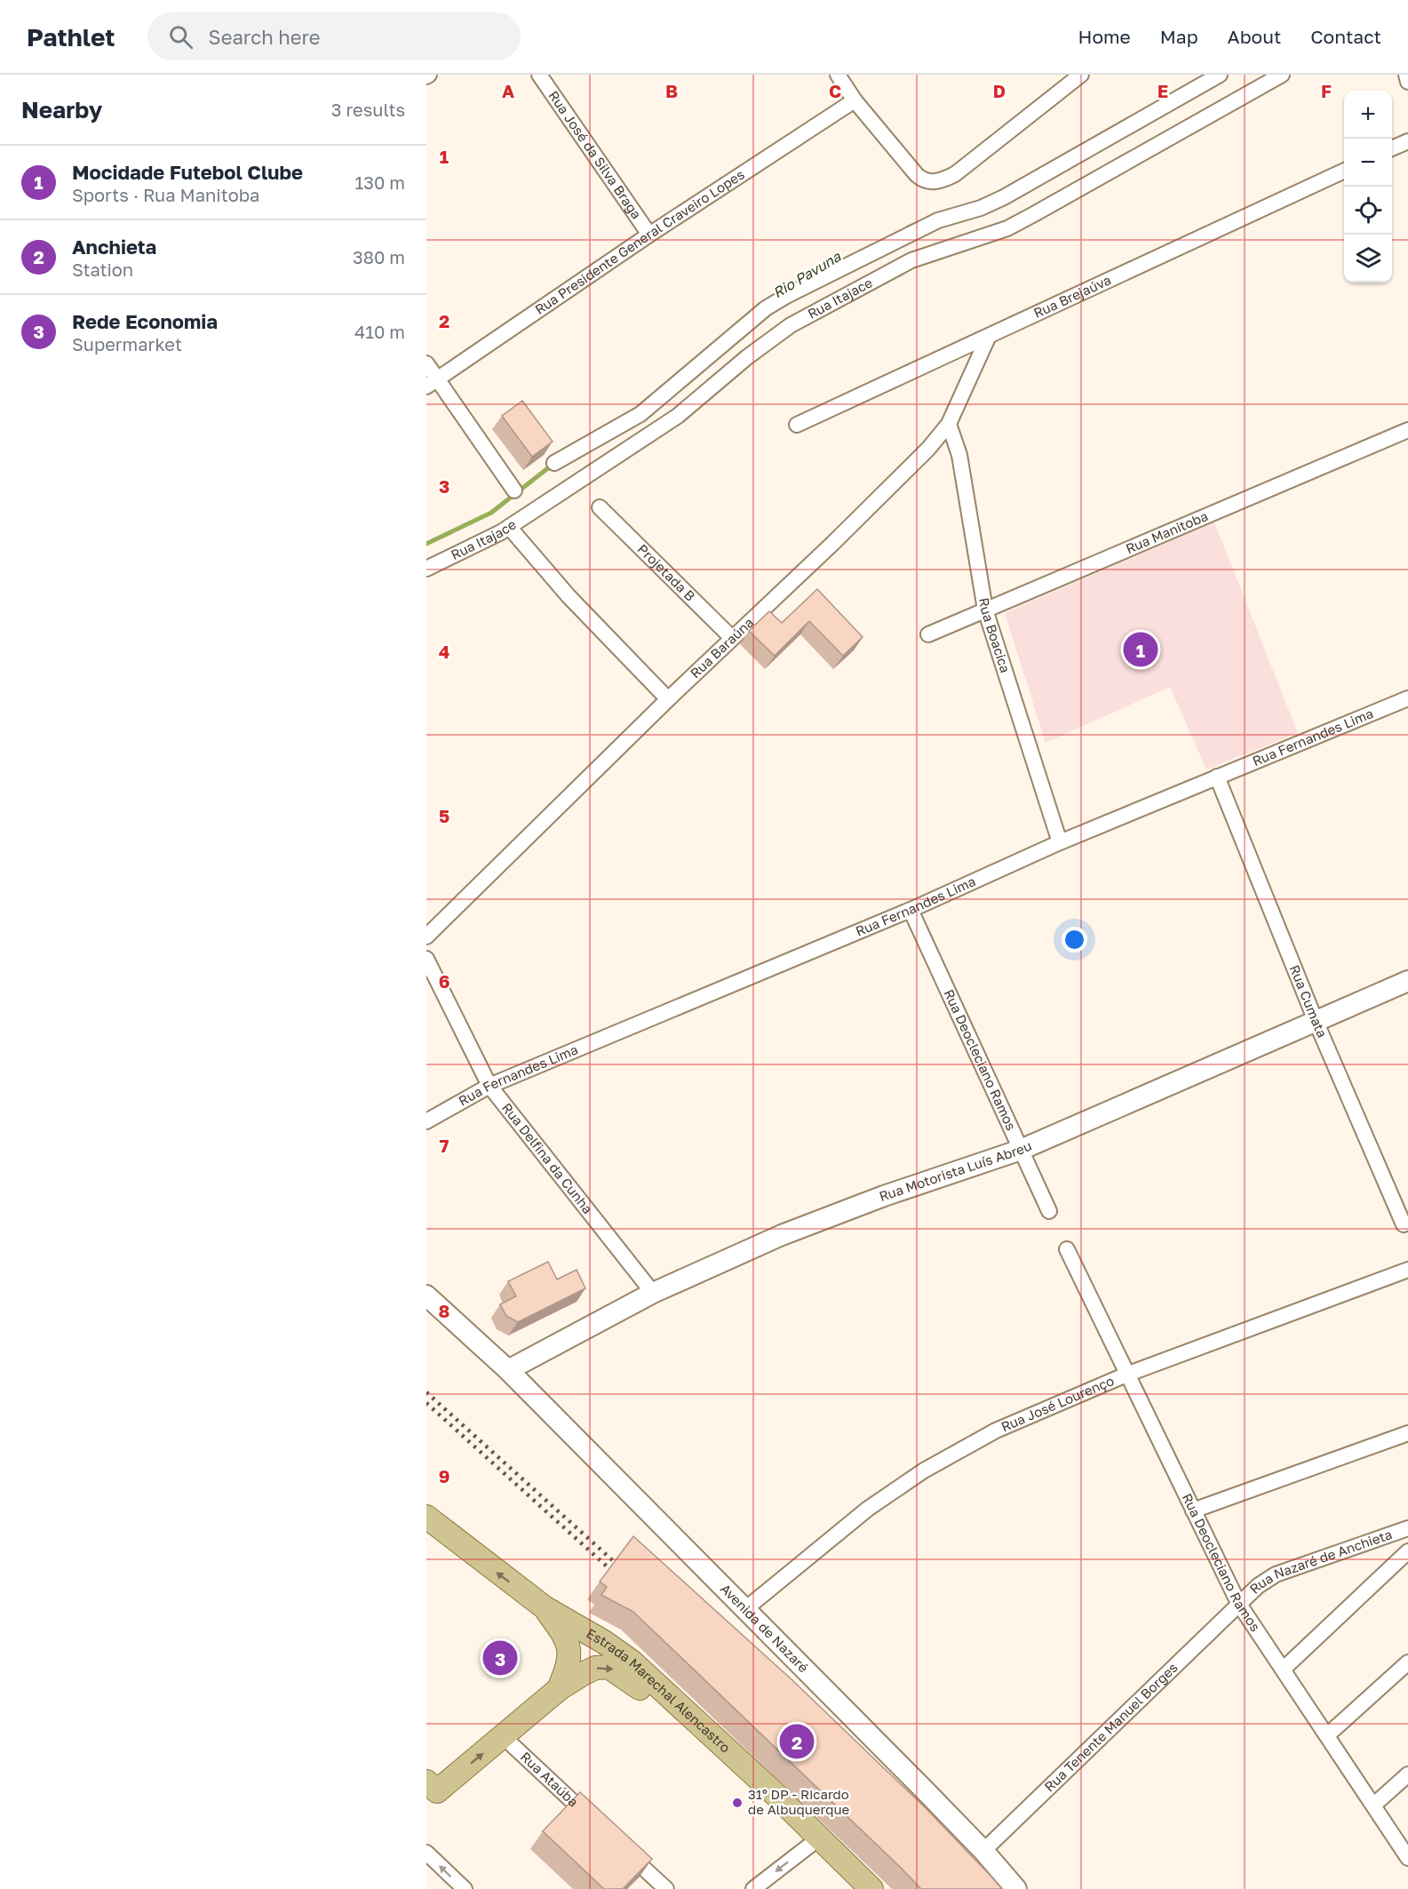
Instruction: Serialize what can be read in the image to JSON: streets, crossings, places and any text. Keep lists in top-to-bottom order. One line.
{"streets":{"main road":["Rua Motorista Luís Abreu","Avenida de Nazaré","Estrada Marechal Alencastro"],"street":["Rua José da Silva Braga","Rua Presidente General Craveiro Lopes","Rua Brejaúva","Rua Itajace","Rua Manitoba","Projetada B","Rua Boacica","Rua Baraúna","Rua Fernandes Lima","Rua Cumata","Rua Deocleciano Ramos","Rua Delfina da Cunha","Rua José Lourenço","Rua Nazaré de Anchieta","Rua Tenente Manuel Borges","Rua Ataúba"]},"crossings":[["Rua José da Silva Braga","Rua Presidente General Craveiro Lopes"],["Rua Brejaúva","Rua Baraúna"],["Rua Manitoba","Rua Boacica"],["Projetada B","Rua Baraúna"],["Rua Boacica","Rua Baraúna"],["Rua Boacica","Rua Fernandes Lima"],["Rua Fernandes Lima","Rua Cumata"],["Rua Fernandes Lima","Rua Deocleciano Ramos"],["Rua Fernandes Lima","Rua Delfina da Cunha"],["Rua Cumata","Rua Motorista Luís Abreu"],["Rua Deocleciano Ramos","Rua Motorista Luís Abreu"],["Rua Deocleciano Ramos","Rua José Lourenço"],["Rua Deocleciano Ramos","Rua Nazaré de Anchieta"],["Rua Deocleciano Ramos","Rua Tenente Manuel Borges"],["Rua Delfina da Cunha","Rua Motorista Luís Abreu"],["Rua Motorista Luís Abreu","Avenida de Nazaré"],["Rua José Lourenço","Avenida de Nazaré"],["Rua Nazaré de Anchieta","Rua Tenente Manuel Borges"],["Avenida de Nazaré","Rua Tenente Manuel Borges"],["Estrada Marechal Alencastro","Rua Ataúba"]],"water":["Rio Pavuna"],"places":["31º DP - Ricardo de Albuquerque"],"page":{"header":"Pathlet","search":"Search here","nav":["Home","Map","About","Contact"],"heading":["Nearby","3 results"],"map_buttons":["+","−"],"list":[{"mark":"1","name":"Mocidade Futebol Clube","note":"Sports · Rua Manitoba","value":"130 m"},{"mark":"2","name":"Anchieta","note":"Station","value":"380 m"},{"mark":"3","name":"Rede Economia","note":"Supermarket","value":"410 m"}],"pins":["1","3","2"]},"grid":{"columns":["A","B","C","D","E","F"],"rows":["1","2","3","4","5","6","7","8","9"]}}
